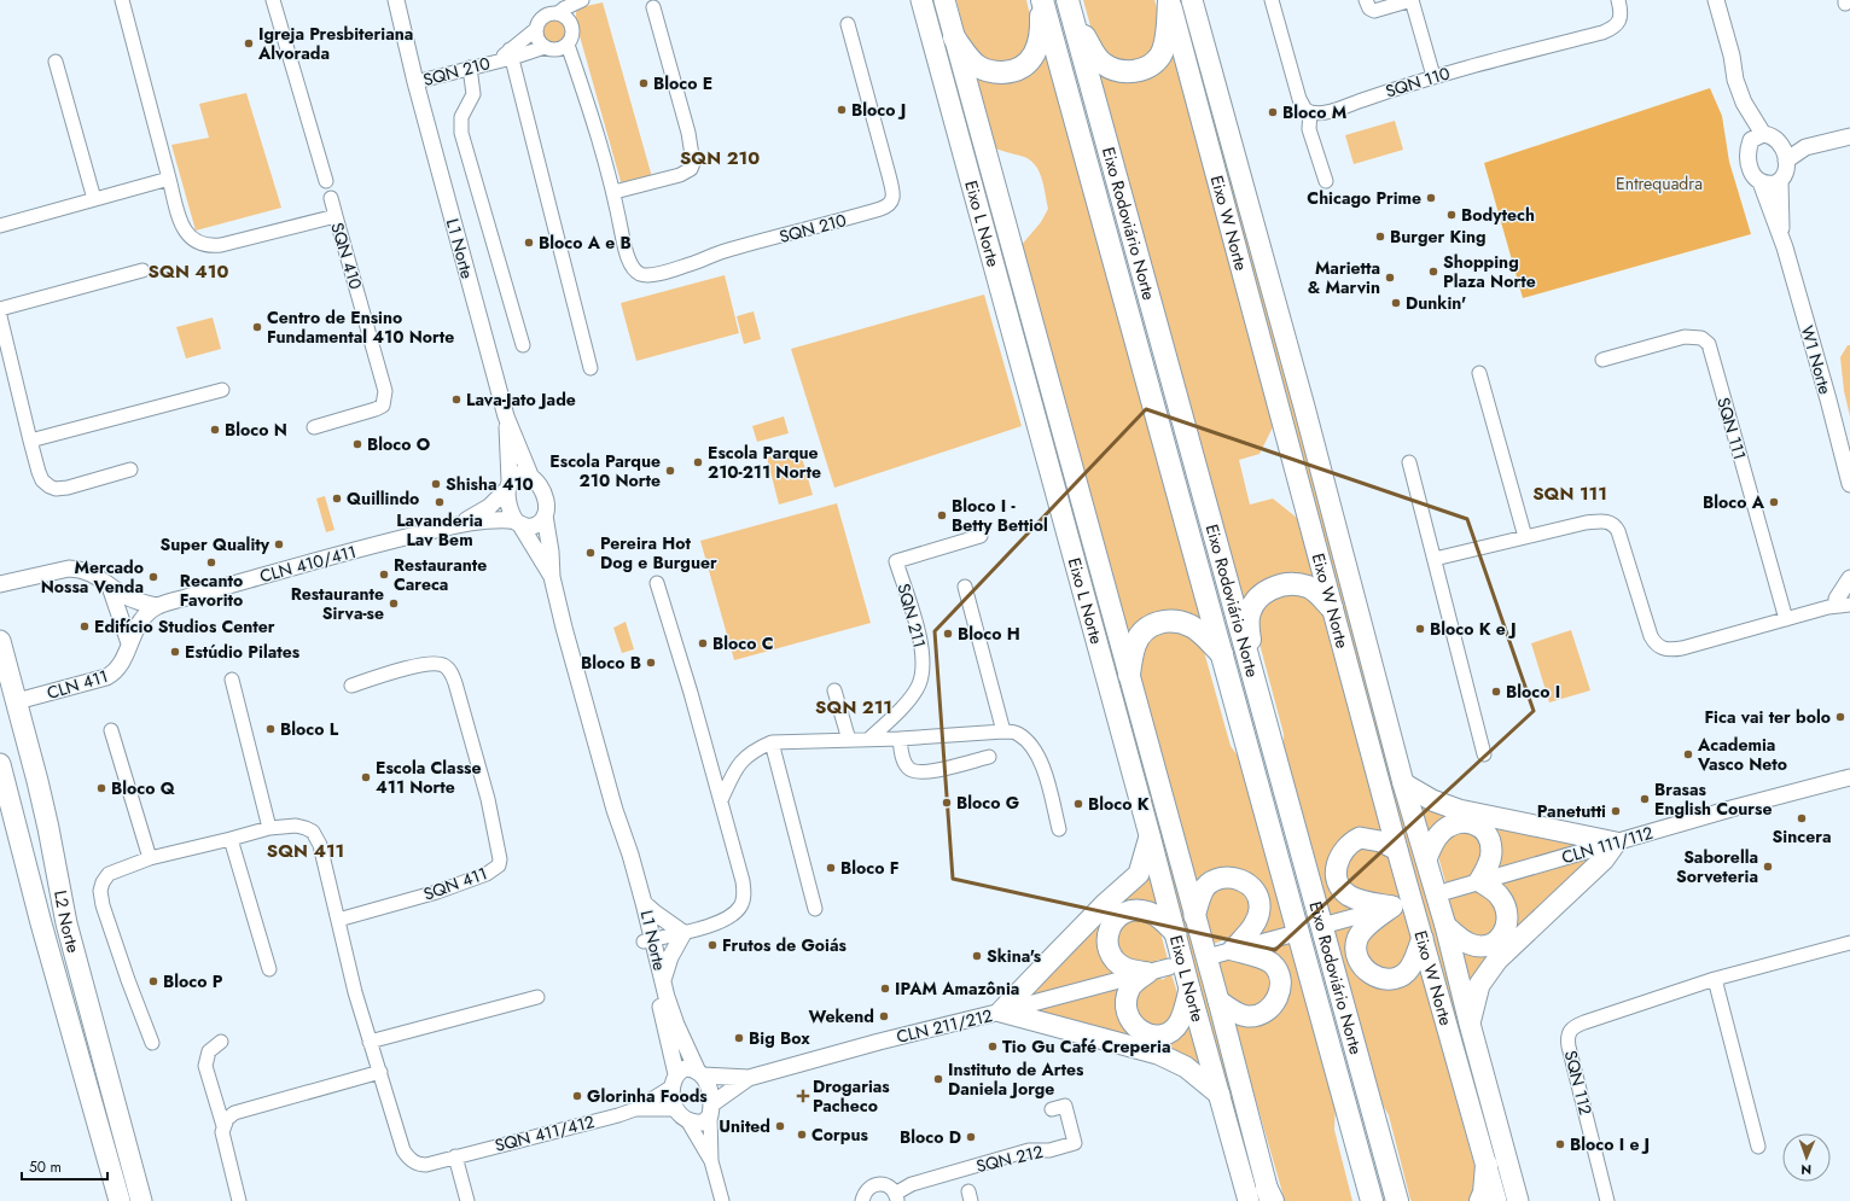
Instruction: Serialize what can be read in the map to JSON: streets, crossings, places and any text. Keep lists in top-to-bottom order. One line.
{"streets":{"highway":["Eixo Rodoviário Norte"],"main road":["Eixo L Norte","Eixo W Norte","L2 Norte"],"street":["SQN 210","SQN 110","L1 Norte","SQN 410","W1 Norte","SQN 111","CLN 410/411","SQN 211","CLN 411","CLN 111/112","SQN 411","CLN 211/212","SQN 112","SQN 411/412","SQN 212"]},"crossings":[["SQN 210","L1 Norte"],["L1 Norte","CLN 410/411"],["L1 Norte","CLN 211/212"],["L1 Norte","SQN 411/412"],["CLN 410/411","CLN 411"],["CLN 411","L2 Norte"],["CLN 211/212","SQN 411/412"]],"districts":["SQN 210","SQN 410","SQN 111","SQN 211","SQN 411"],"parks":["Entrequadra"],"places":{"other":["Igreja Presbiteriana Alvorada","Bloco E","Bloco J","Bloco M","Chicago Prime","Bodytech","Burger King","Bloco A e B","Shopping Plaza Norte","Marietta & Marvin","Dunkin'","Centro de Ensino Fundamental 410 Norte","Lava-Jato Jade","Bloco N","Bloco O","Escola Parque 210-211 Norte","Escola Parque 210 Norte","Shisha 410","Quillindo","Lavanderia Lav Bem","Bloco A","Bloco I - Betty Bettiol","Super Quality","Pereira Hot Dog e Burguer","Recanto Favorito","Restaurante Careca","Mercado Nossa Venda","Restaurante Sirva-se","Edifício Studios Center","Bloco K e J","Bloco H","Bloco C","Estúdio Pilates","Bloco B","Bloco I","Fica vai ter bolo","Bloco L","Academia Vasco Neto","Escola Classe 411 Norte","Bloco Q","Brasas English Course","Bloco G","Bloco K","Panetutti","Sincera","Saborella Sorveteria","Bloco F","Frutos de Goiás","Skina's","Bloco P","IPAM Amazônia","Wekend","Big Box","Tio Gu Café Creperia","Instituto de Artes Daniela Jorge","Glorinha Foods","United","Corpus","Bloco D","Bloco I e J"],"health":["Drogarias Pacheco"]},"scale_bar":"50 m","north":"bottom"}
